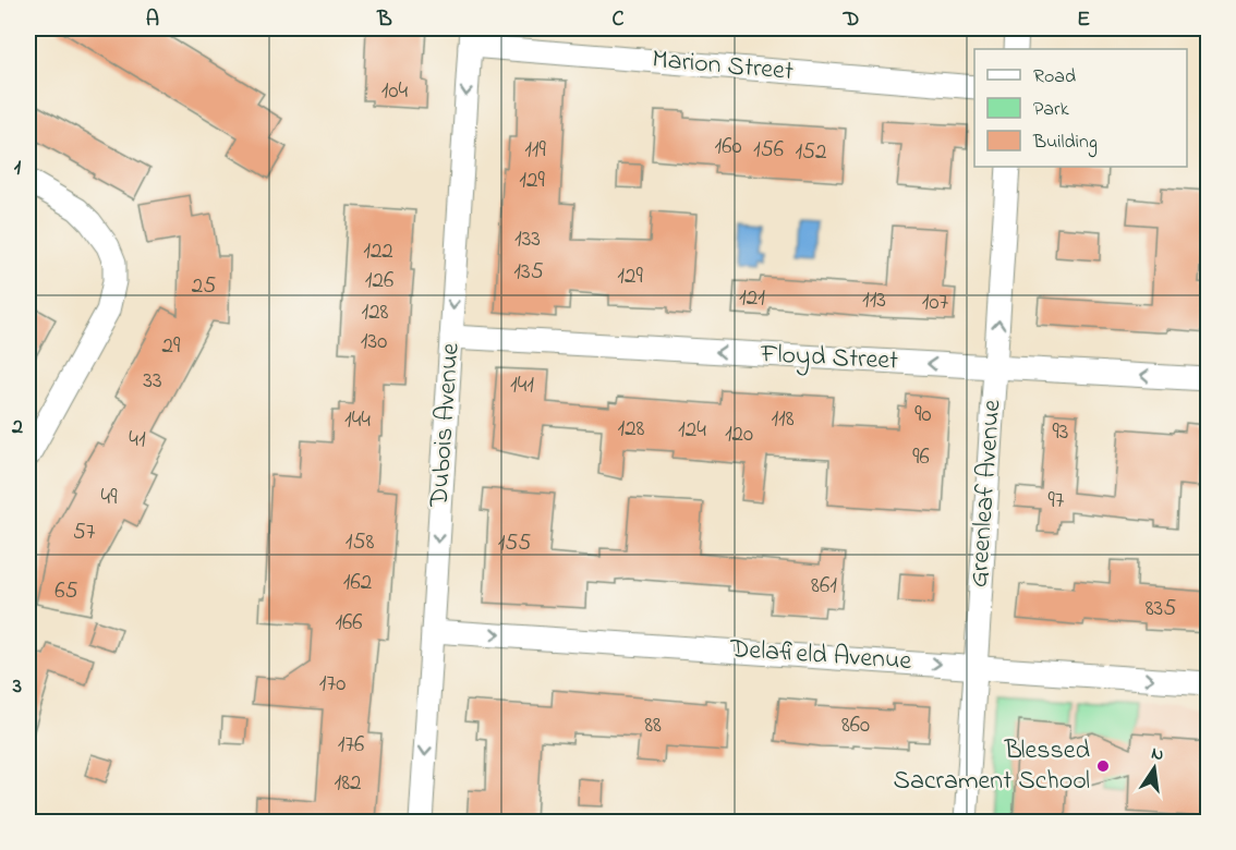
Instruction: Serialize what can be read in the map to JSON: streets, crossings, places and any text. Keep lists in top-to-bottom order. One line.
{"streets":{"street":["Marion Street","Floyd Street","Dubois Avenue","Greenleaf Avenue","Delafield Avenue"]},"crossings":[["Marion Street","Dubois Avenue"],["Floyd Street","Dubois Avenue"],["Floyd Street","Greenleaf Avenue"],["Dubois Avenue","Delafield Avenue"],["Greenleaf Avenue","Delafield Avenue"]],"one_way":["Floyd Street","Dubois Avenue","Delafield Avenue"],"places":["Blessed Sacrament School"],"house_numbers":["104","160","119","156","152","129","133","122","135","129","126","25","121","113","107","128","130","29","33","141","90","118","144","128","124","93","120","41","96","49","97","57","158","155","162","861","65","835","166","170","88","860","176","182"],"legend":["Road","Park","Building"],"north":"top","grid":{"columns":["A","B","C","D","E"],"rows":["1","2","3"]}}
